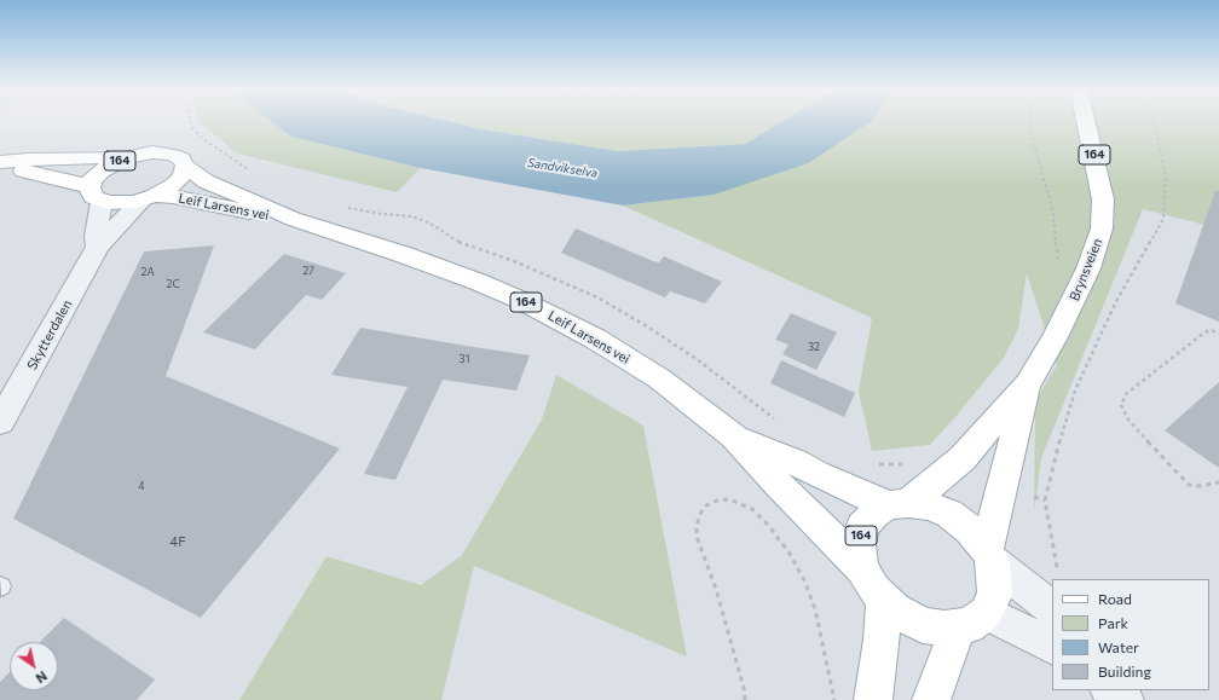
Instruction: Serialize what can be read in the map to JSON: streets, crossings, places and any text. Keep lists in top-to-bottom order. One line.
{"streets":{"main road":["164","Leif Larsens vei","Brynsveien"],"street":["Skytterdalen"]},"crossings":[["164","Leif Larsens vei"],["164","Brynsveien"],["164","Skytterdalen"],["Leif Larsens vei","Brynsveien"],["Leif Larsens vei","Skytterdalen"]],"water":["Sandvikselva"],"house_numbers":["27","2A","2C","32","31","4","4F"],"legend":["Road","Park","Water","Building"],"north":"bottom right"}
